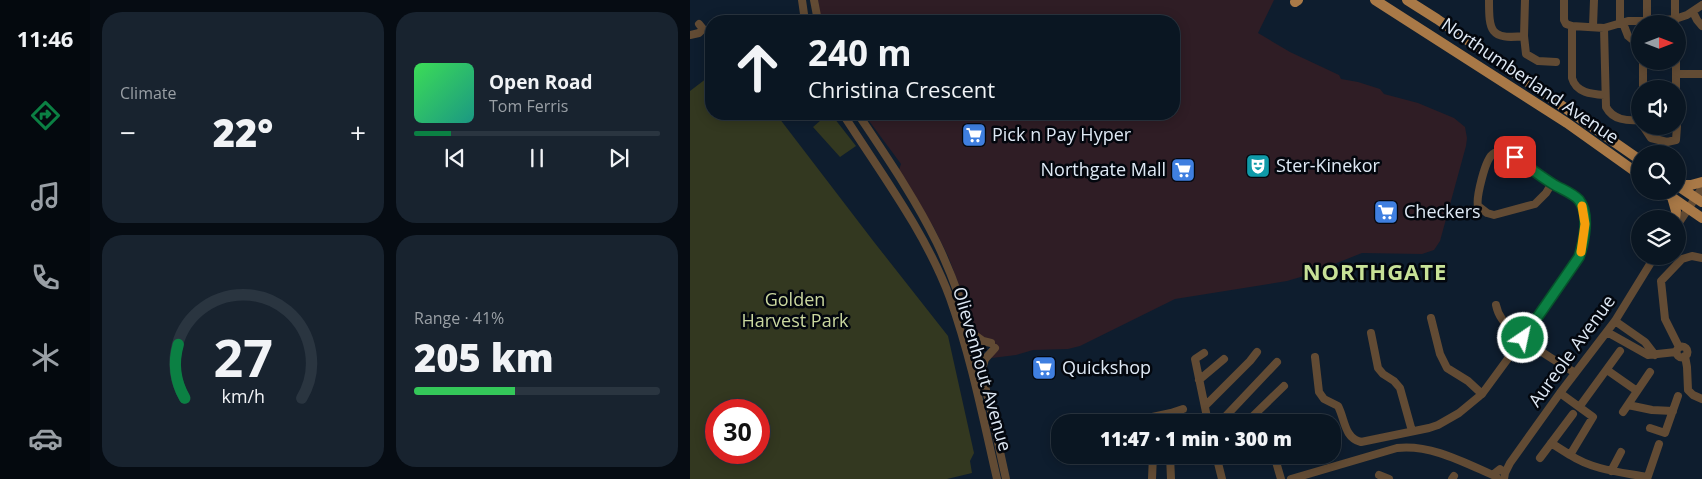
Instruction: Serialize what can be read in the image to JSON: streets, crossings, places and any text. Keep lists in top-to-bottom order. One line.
{"streets":{"main road":["Northumberland Avenue"],"street":["Aureole Avenue","Olievenhout Avenue"]},"districts":["NORTHGATE"],"parks":["Golden Harvest Park"],"places":{"supermarket":["Pick n Pay Hyper","Northgate Mall","Checkers","Quickshop"],"theatre":["Ster-Kinekor"]},"north":"right","page":{"tabs":"11:46","tile":["Climate",["Range · 41%","205 km"]],"turn":["240 m","Christina Crescent"],"song":["Open Road","Tom Ferris"],"heat":["−","22°","+"],"limit":"30","trip":"11:47 · 1 min · 300 m","gauge":["27","km/h"]}}
